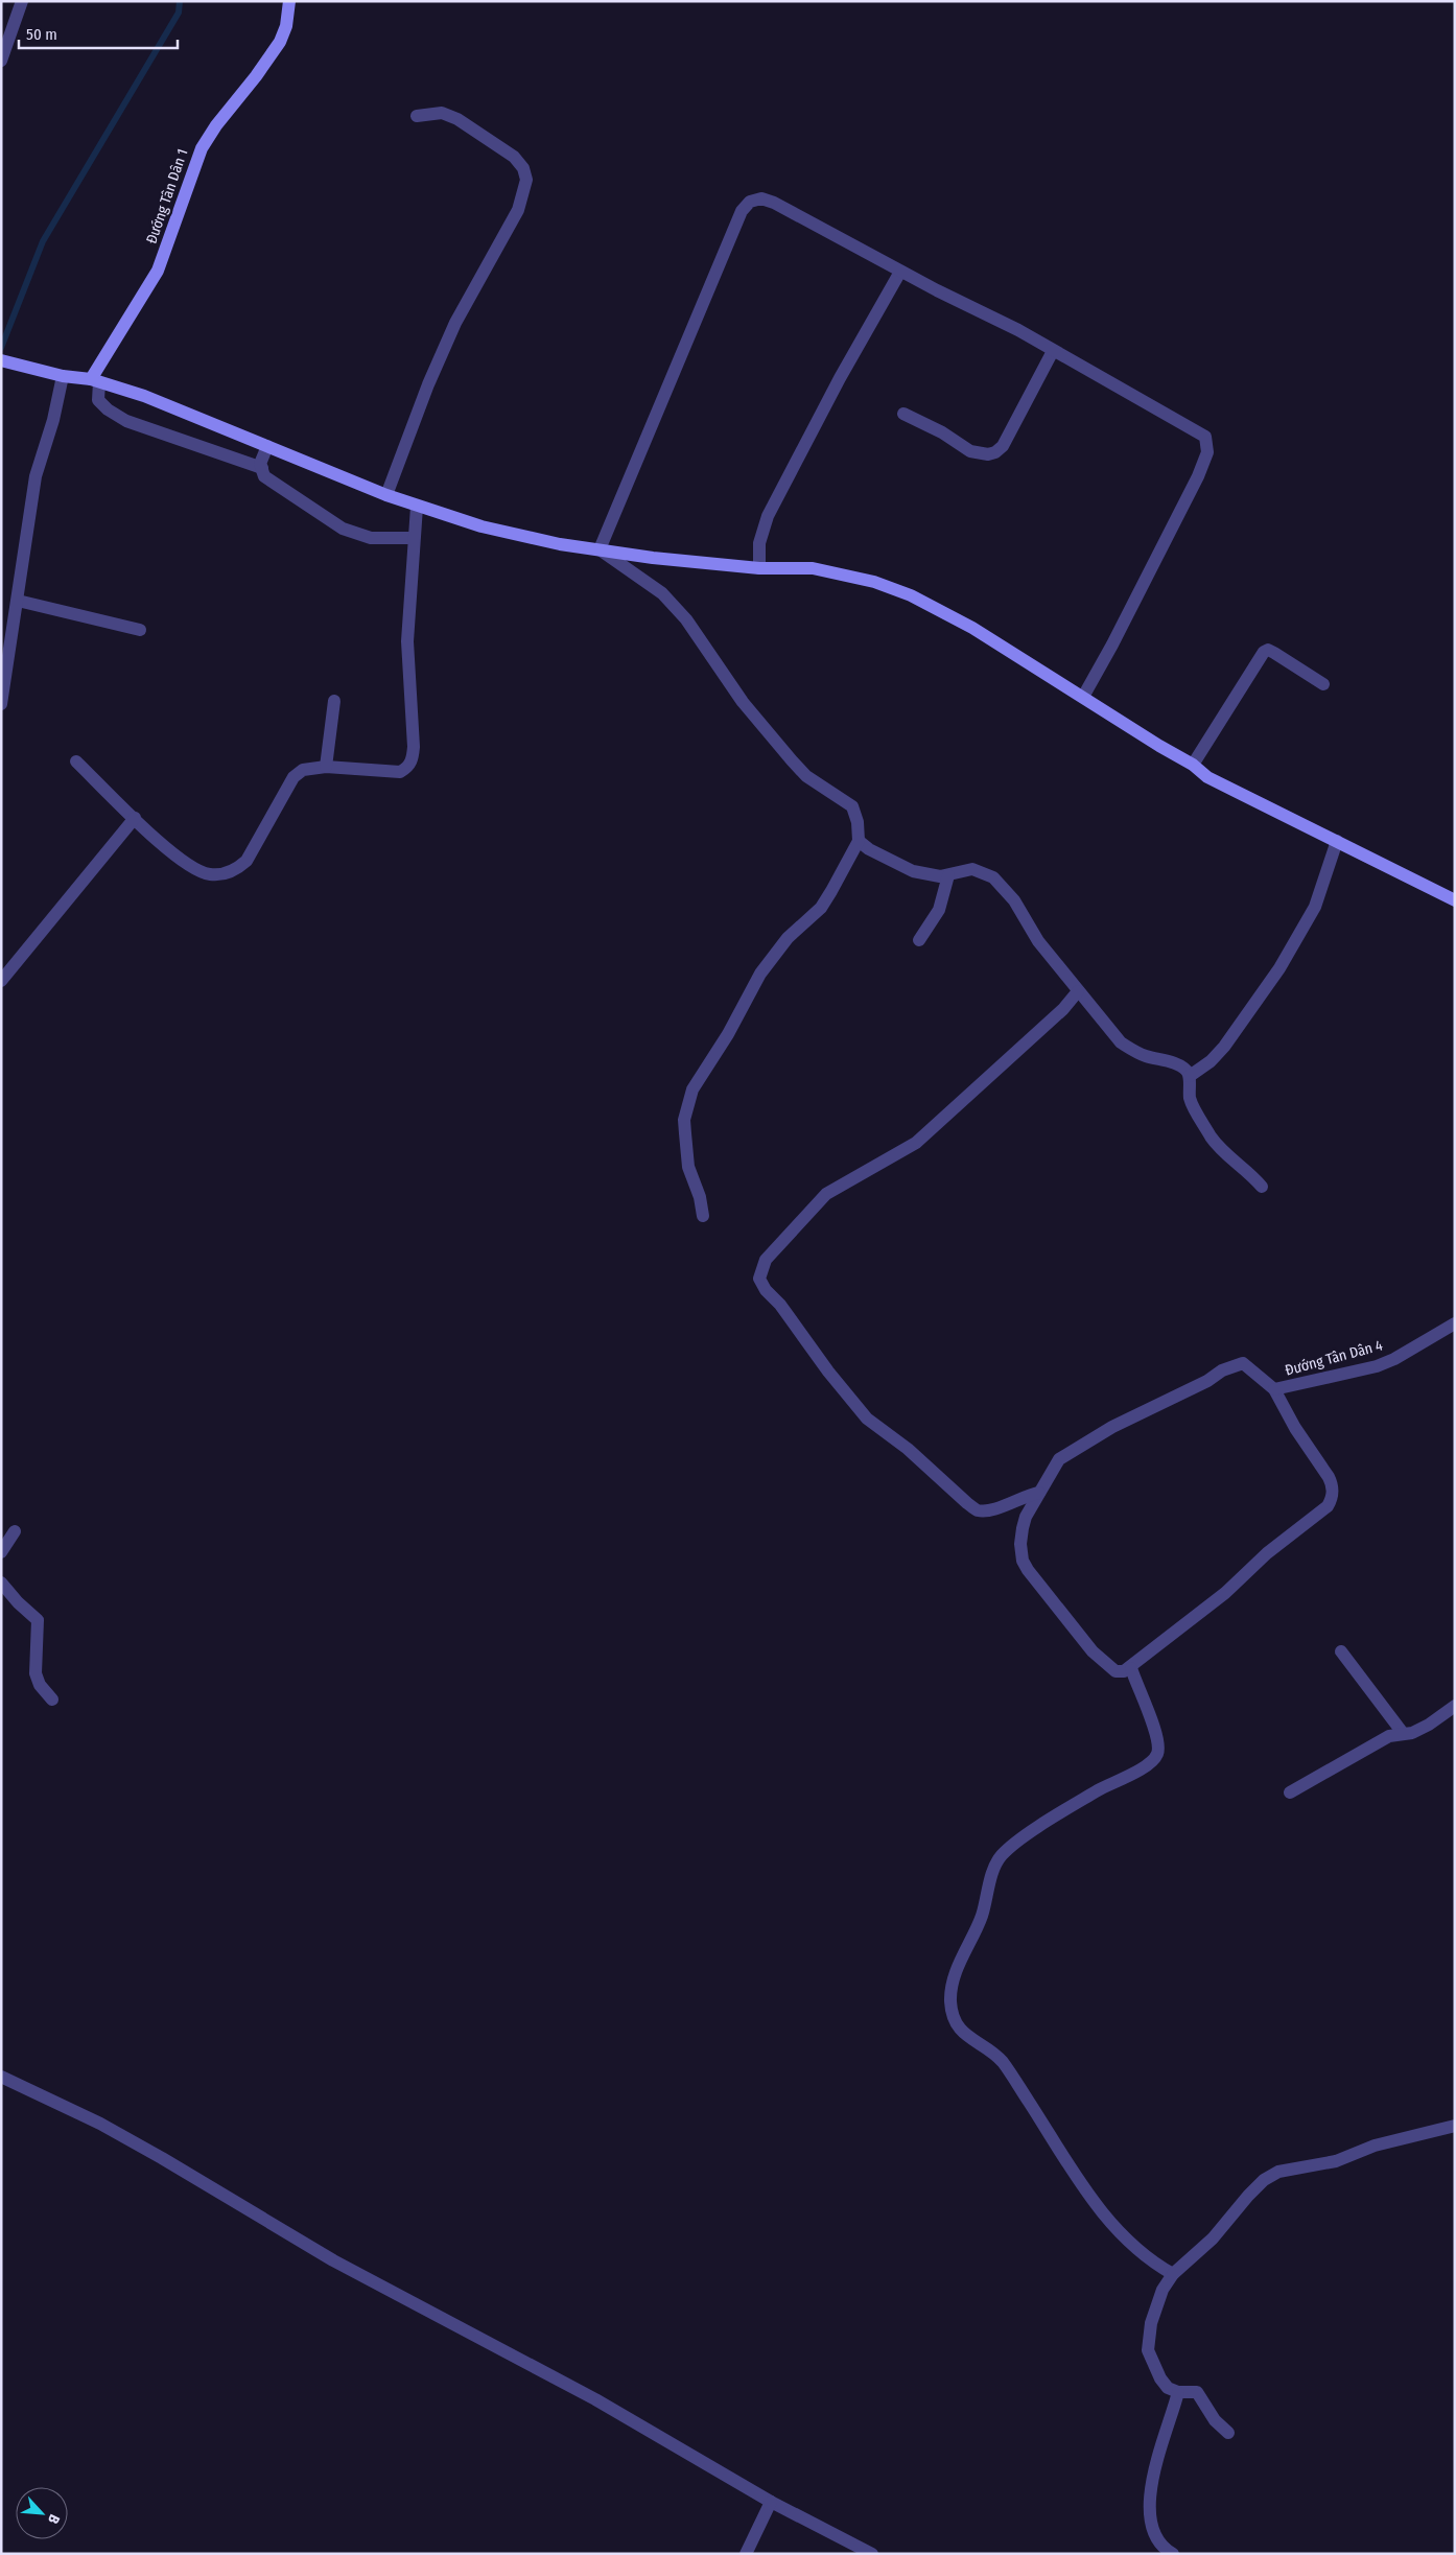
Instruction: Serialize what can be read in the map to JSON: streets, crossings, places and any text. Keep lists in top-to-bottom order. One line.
{"streets":{"street":["Đướng Tân Dân 1","Đướng Tân Dân 4"]},"scale_bar":"50 m","north":"bottom right"}
